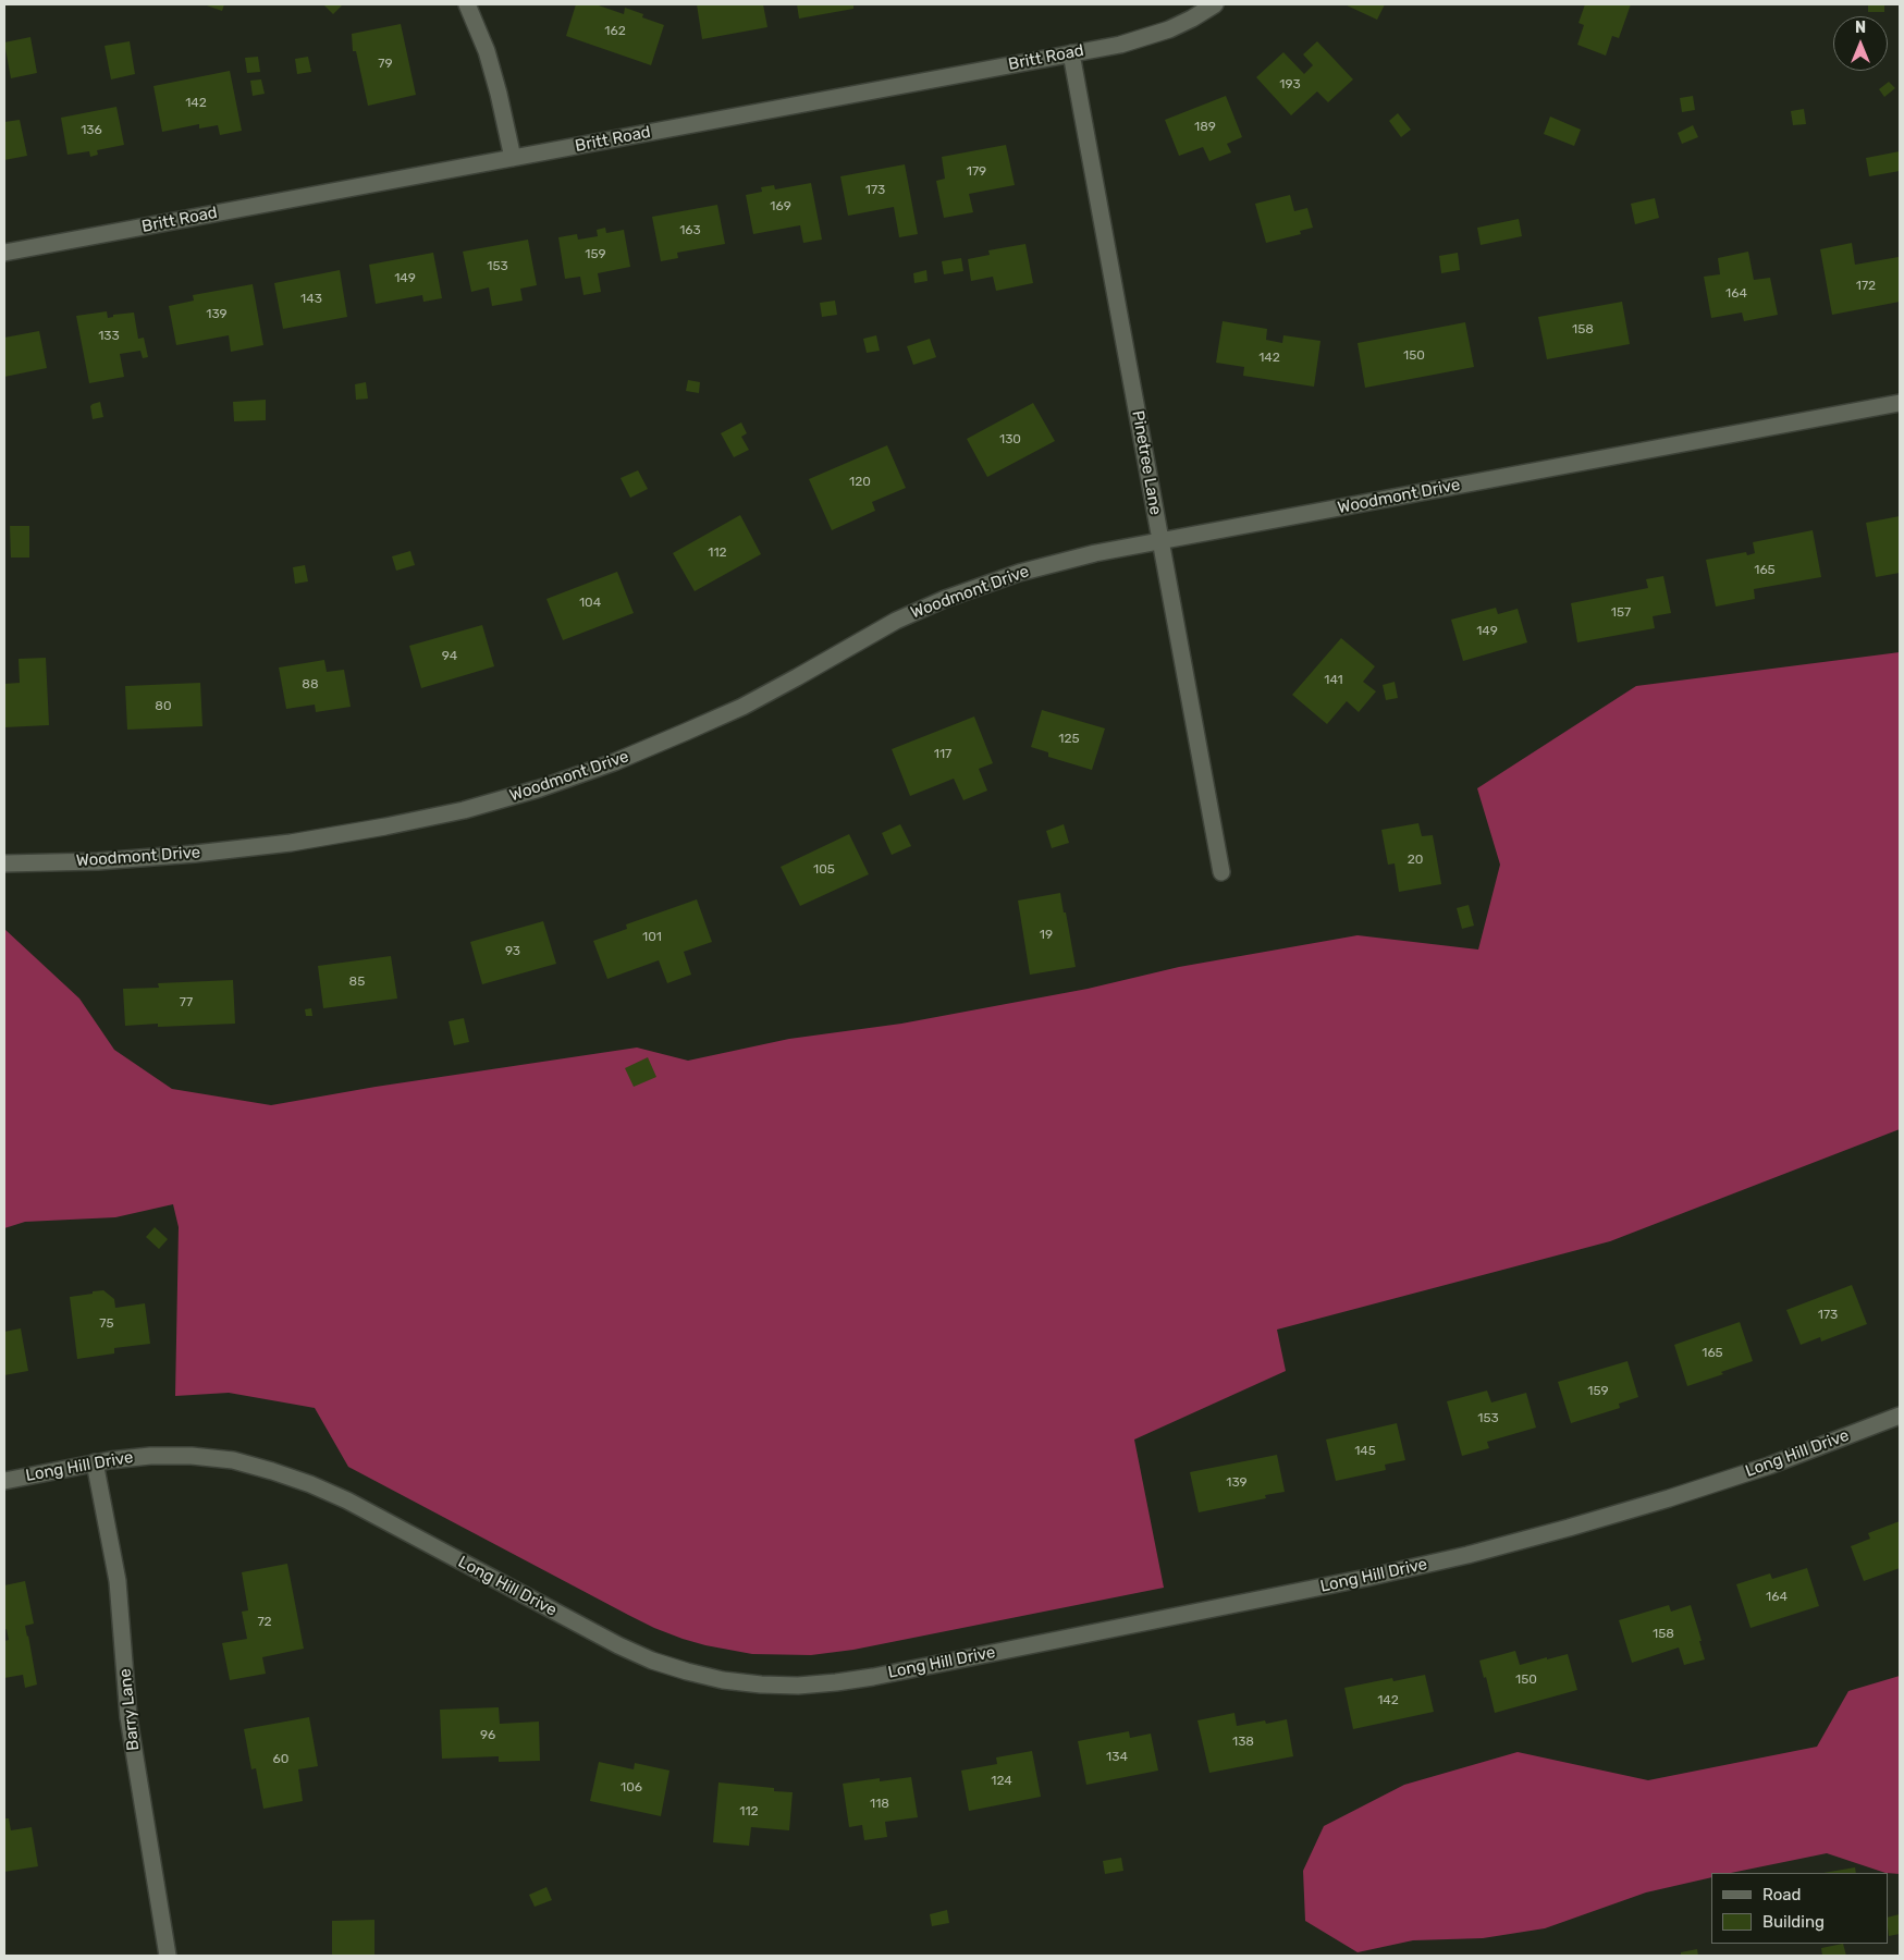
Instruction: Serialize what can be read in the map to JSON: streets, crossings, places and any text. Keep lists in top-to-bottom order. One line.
{"streets":{"street":["Britt Road","Pinetree Lane","Woodmont Drive","Long Hill Drive","Barry Lane"]},"crossings":[["Britt Road","Pinetree Lane"],["Pinetree Lane","Woodmont Drive"],["Long Hill Drive","Barry Lane"]],"house_numbers":["162","79","193","142","189","136","179","173","169","163","159","153","149","172","164","143","139","158","133","150","142","130","120","112","165","104","157","149","94","141","88","80","125","117","20","105","19","101","93","85","77","173","75","165","159","153","145","139","164","72","158","150","142","96","138","134","60","124","106","118","112"],"legend":["Road","Building"],"north":"top"}
